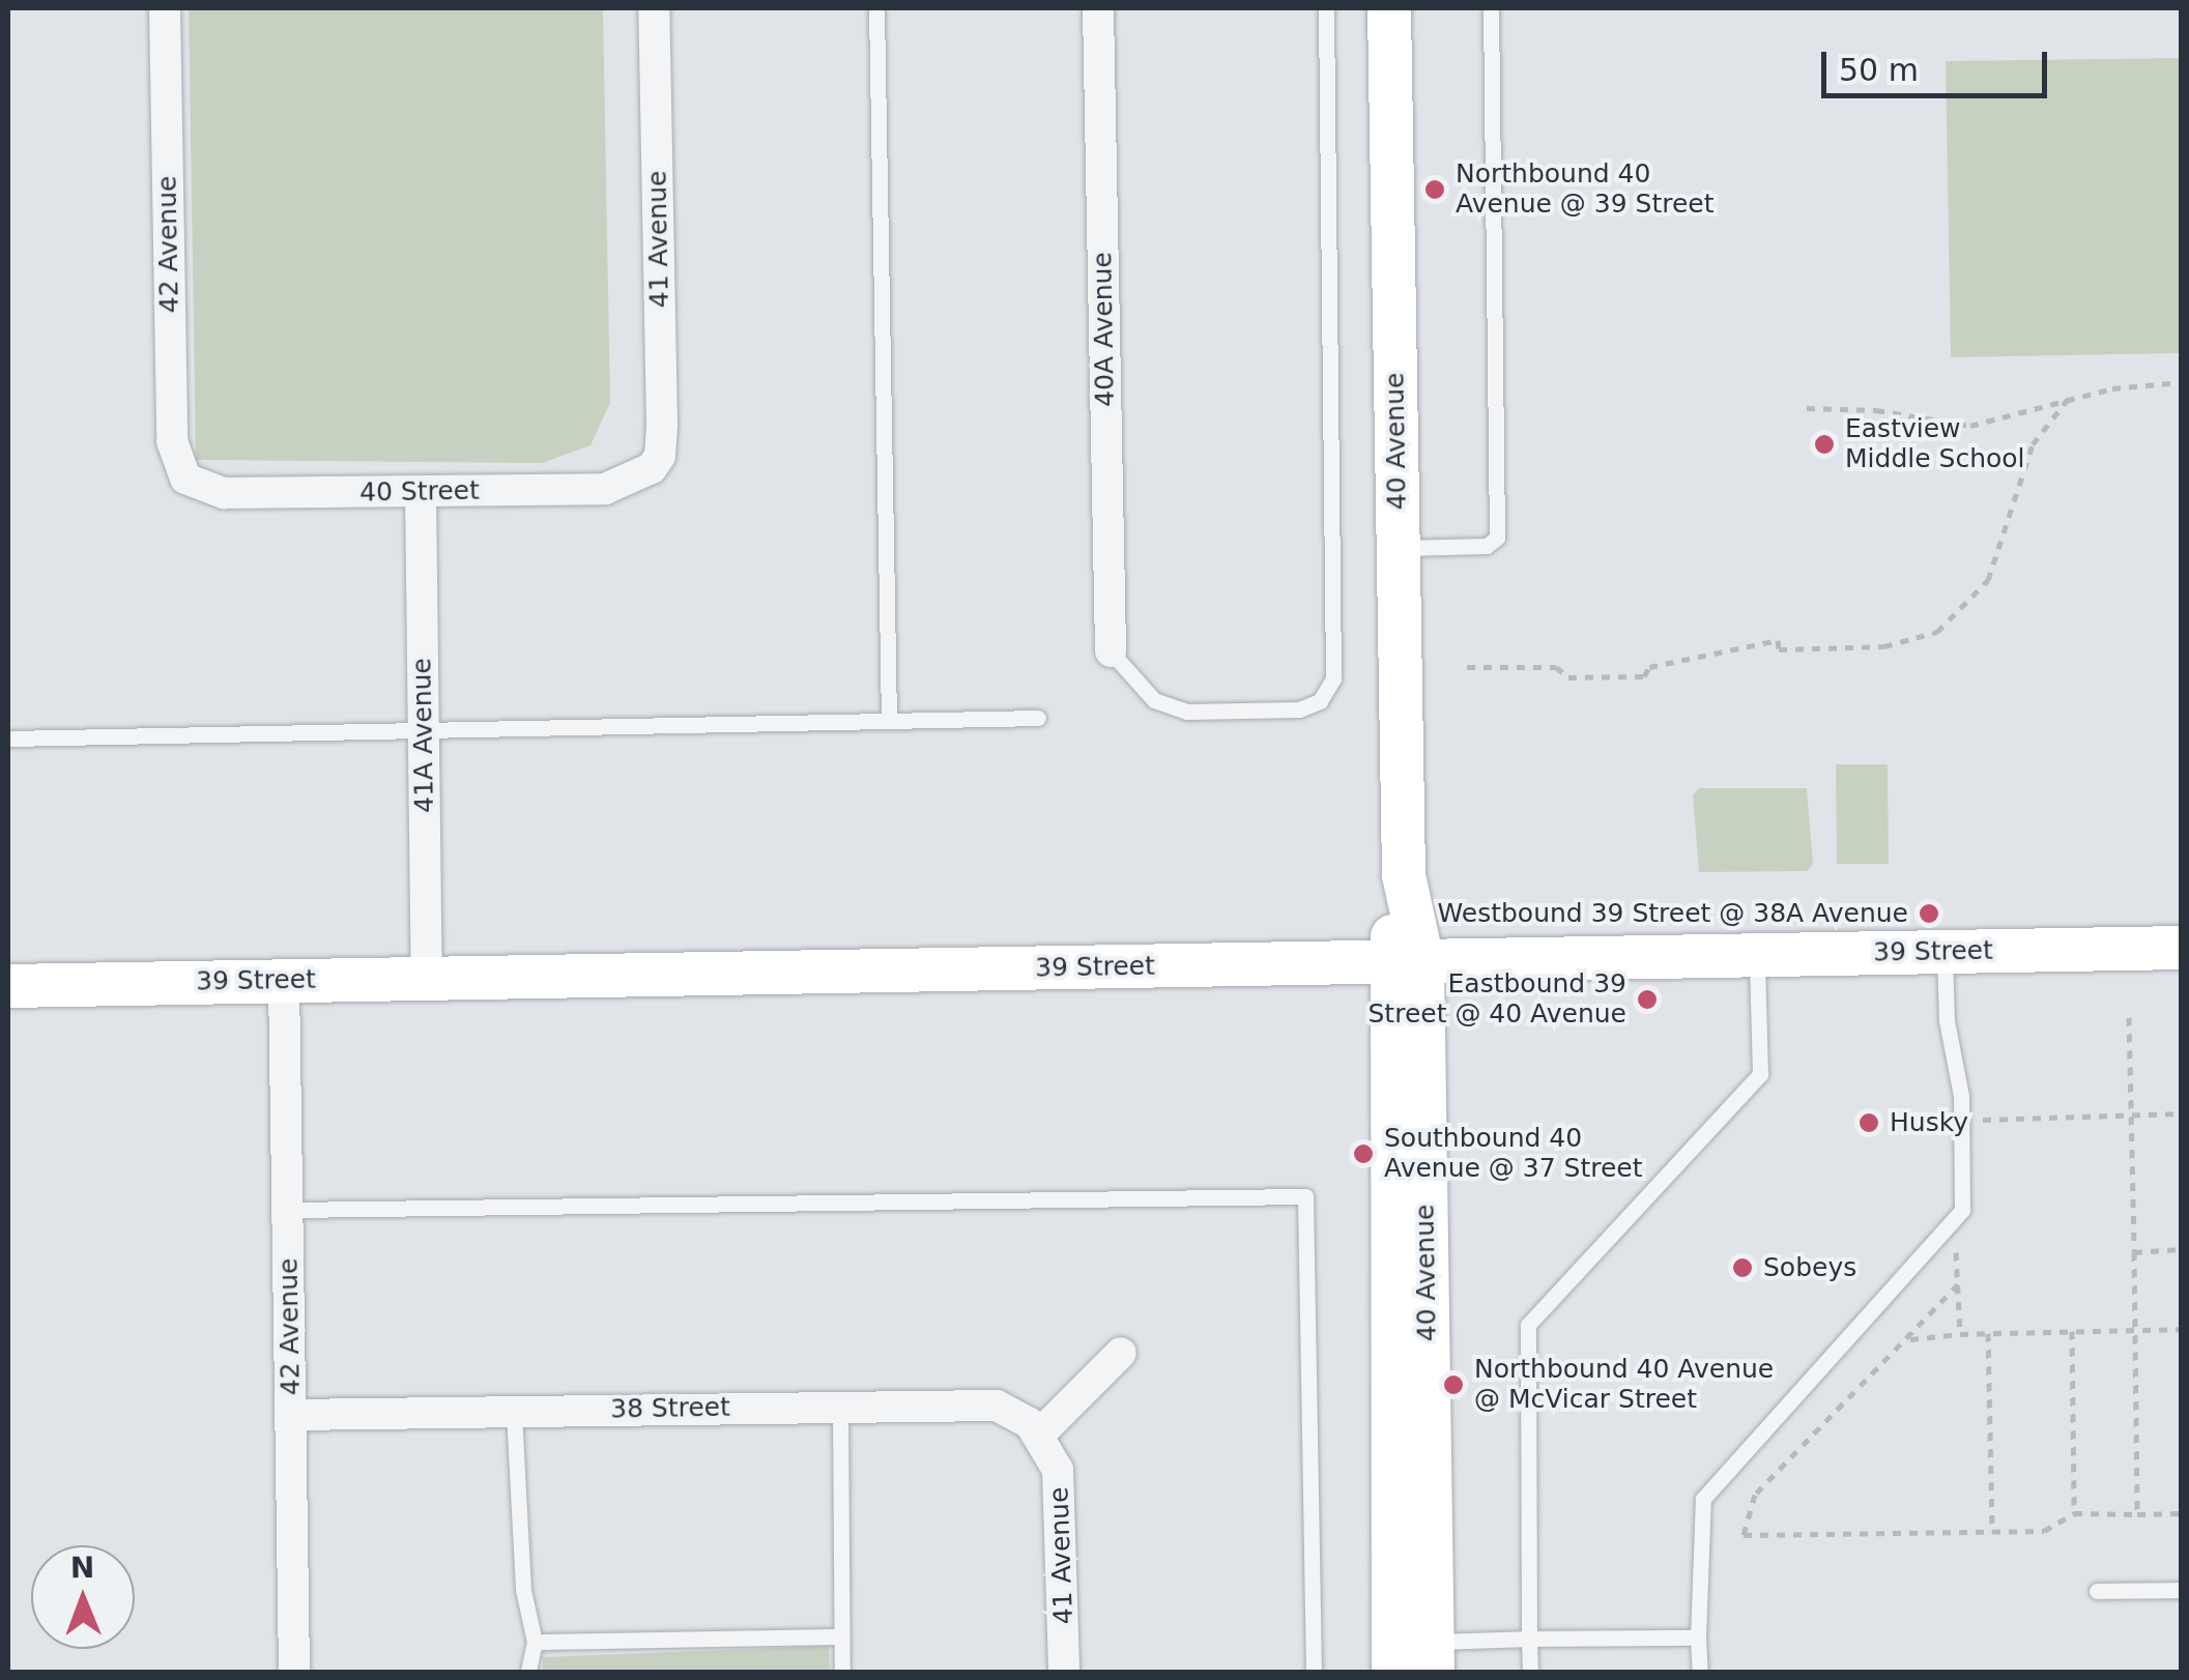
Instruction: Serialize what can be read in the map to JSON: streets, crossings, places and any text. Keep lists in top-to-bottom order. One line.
{"streets":{"main road":["40 Avenue","39 Street"],"street":["41 Avenue","42 Avenue","40A Avenue","40 Street","41A Avenue","38 Street"]},"crossings":[["41 Avenue","40 Street"],["41 Avenue","38 Street"],["42 Avenue","40 Street"],["42 Avenue","39 Street"],["42 Avenue","38 Street"],["40 Avenue","39 Street"],["40 Street","41A Avenue"],["41A Avenue","39 Street"]],"places":["Northbound 40 Avenue @ 39 Street","Eastview Middle School","Westbound 39 Street @ 38A Avenue","Eastbound 39 Street @ 40 Avenue","Husky","Southbound 40 Avenue @ 37 Street","Sobeys","Northbound 40 Avenue @ McVicar Street"],"scale_bar":"50 m","north":"top"}
